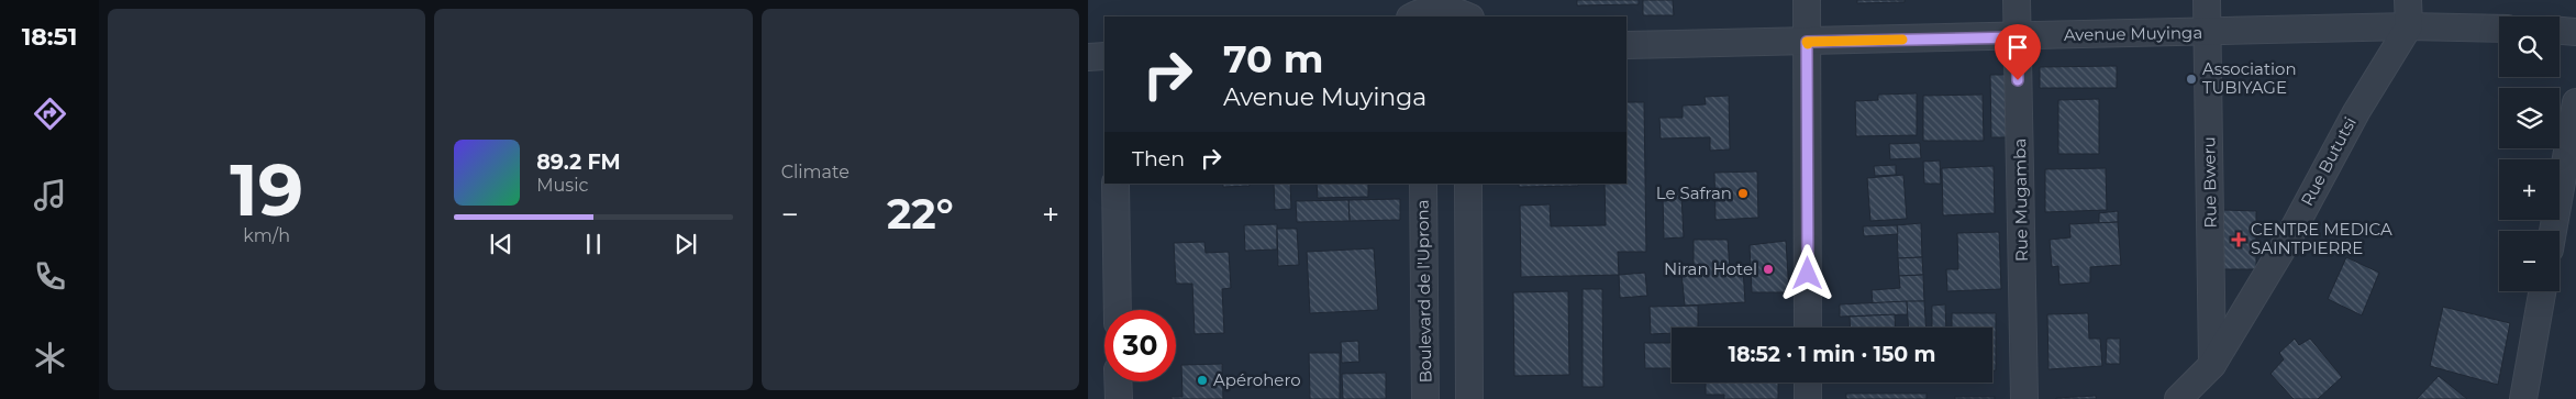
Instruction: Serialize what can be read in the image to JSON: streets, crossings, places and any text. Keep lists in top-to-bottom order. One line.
{"streets":{"street":["Avenue Muyinga","Rue Bututsi","Rue Bweru","Rue Mugamba","Boulevard de l'Uprona"]},"crossings":[["Avenue Muyinga","Rue Bututsi"],["Avenue Muyinga","Rue Bweru"],["Avenue Muyinga","Rue Mugamba"],["Rue Bututsi","Rue Bweru"]],"places":{"other":["Association TUBIYAGE","Le Safran","Niran Hotel","Apérohero"],"health":["CENTRE MEDICA SAINTPIERRE"]},"page":{"tabs":"18:51","tile":[["19","km/h"],"Climate"],"map_buttons":["+","−"],"turn":["70 m","Avenue Muyinga"],"then":"Then","song":["89.2 FM","Music"],"heat":["−","22°","+"],"limit":"30","trip":"18:52 · 1 min · 150 m"}}
